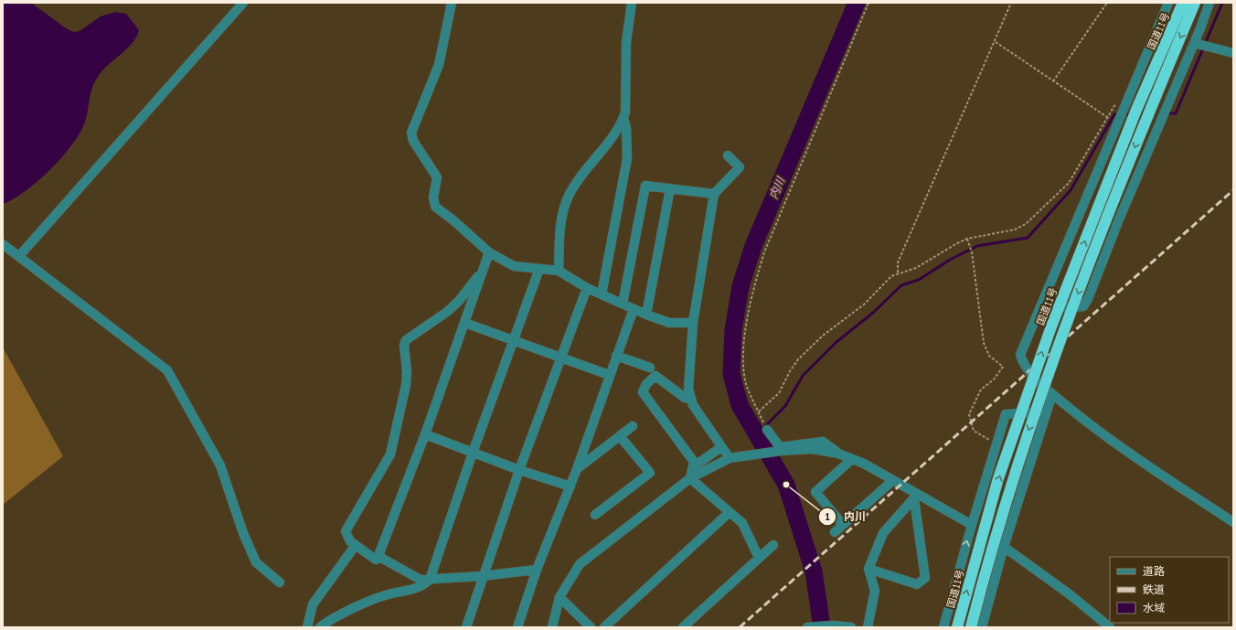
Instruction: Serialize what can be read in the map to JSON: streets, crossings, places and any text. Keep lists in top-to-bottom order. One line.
{"streets":{"highway":["国道11号"]},"water":["内川"],"places":["内川"],"legend":["道路","鉄道","水域"]}
